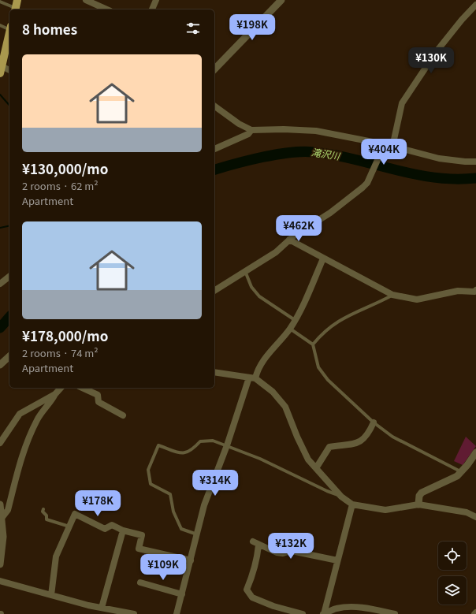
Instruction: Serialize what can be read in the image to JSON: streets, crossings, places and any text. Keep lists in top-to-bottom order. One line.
{"water":["滝沢川"],"page":{"heading":"8 homes","price":["¥198K","¥130K","¥404K","¥462K","¥314K","¥178K","¥132K","¥109K"],"list":[{"name":"¥130,000/mo","note":"2 rooms · 62 m² · Apartment"},{"name":"¥178,000/mo","note":"2 rooms · 74 m² · Apartment"}]}}
